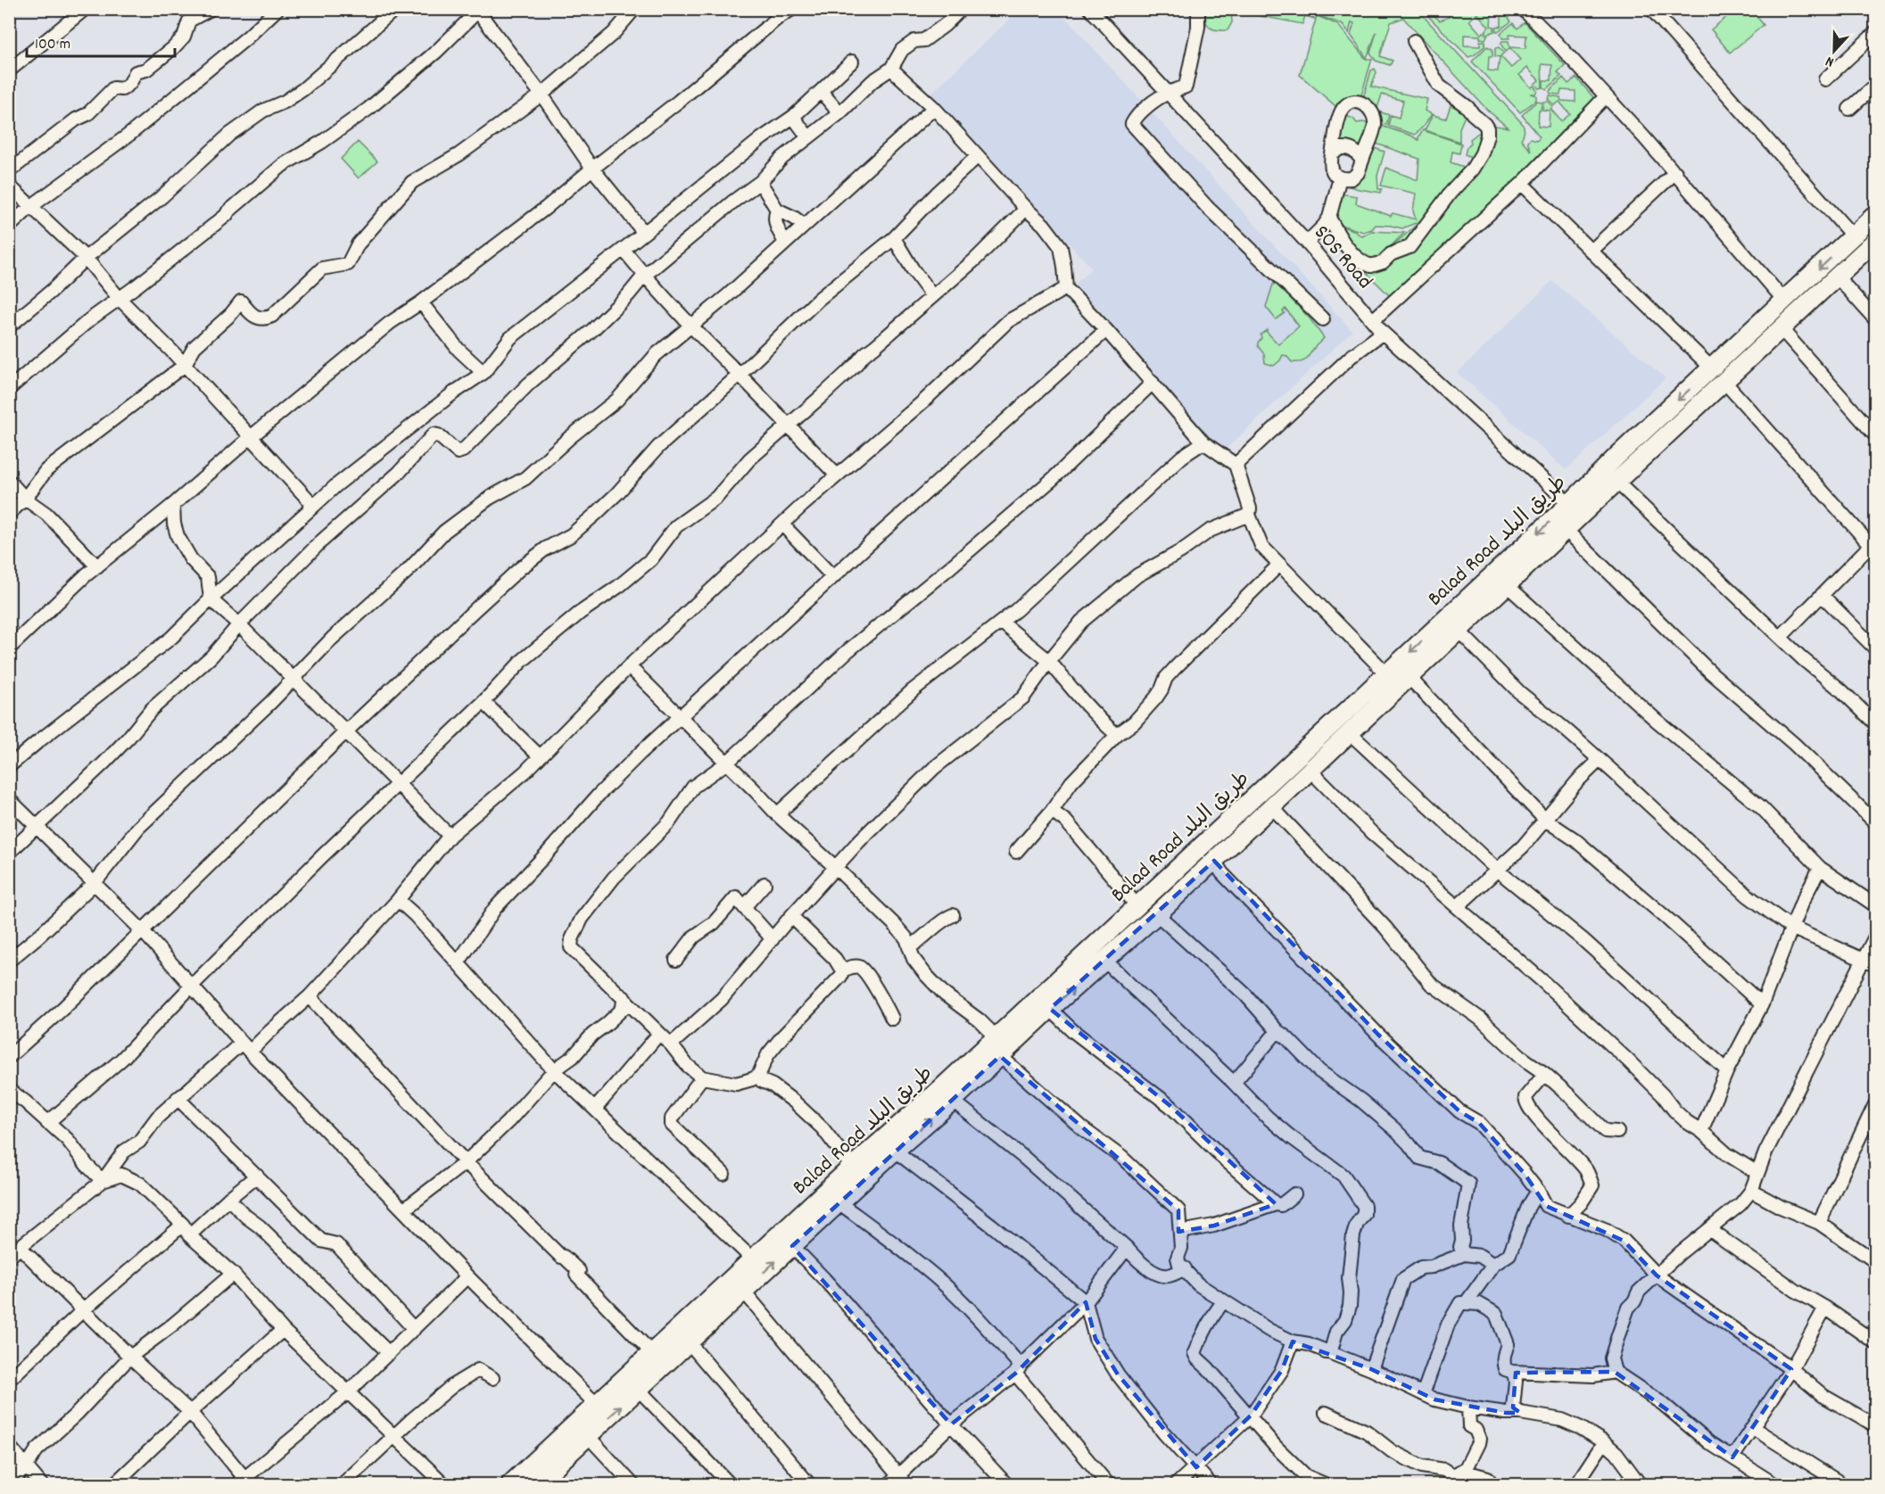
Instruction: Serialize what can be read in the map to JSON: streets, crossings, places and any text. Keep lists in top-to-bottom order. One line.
{"streets":{"highway":["Balad Road طريق البلد"],"street":["SOS Road"]},"crossings":[["SOS Road","Balad Road طريق البلد"]],"scale_bar":"100 m","north":"bottom"}
